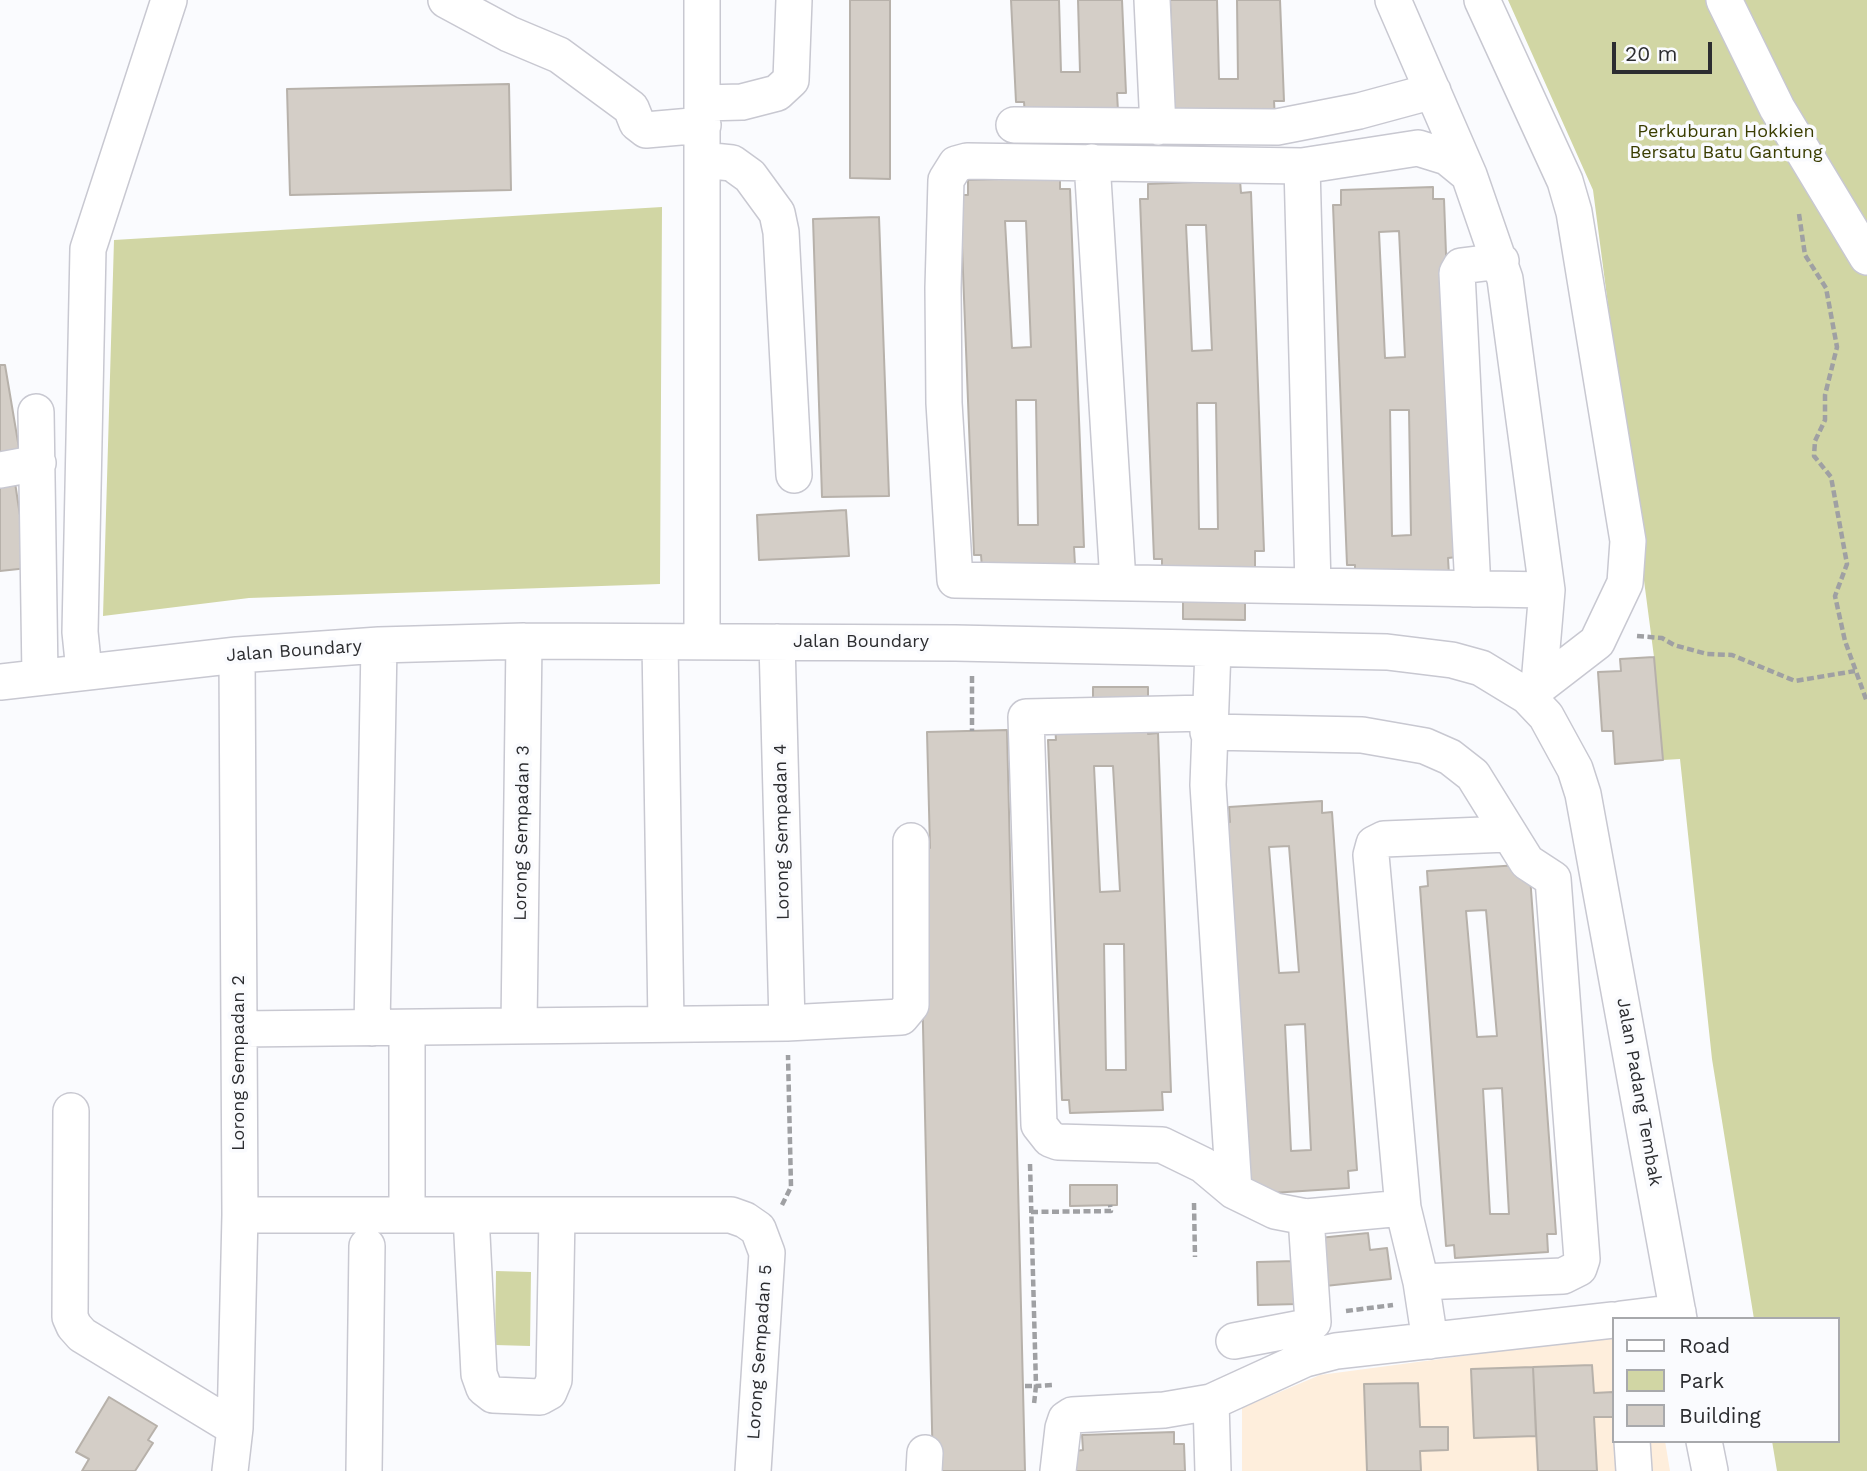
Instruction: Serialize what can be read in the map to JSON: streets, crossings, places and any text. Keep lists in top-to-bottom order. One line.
{"streets":{"street":["Jalan Boundary","Lorong Sempadan 4","Lorong Sempadan 3","Lorong Sempadan 2","Jalan Padang Tembak","Lorong Sempadan 5"]},"crossings":[["Jalan Boundary","Lorong Sempadan 4"],["Jalan Boundary","Lorong Sempadan 3"],["Jalan Boundary","Lorong Sempadan 2"],["Jalan Boundary","Jalan Padang Tembak"]],"parks":["Perkuburan Hokkien Bersatu Batu Gantung"],"legend":["Road","Park","Building"],"scale_bar":"20 m"}
